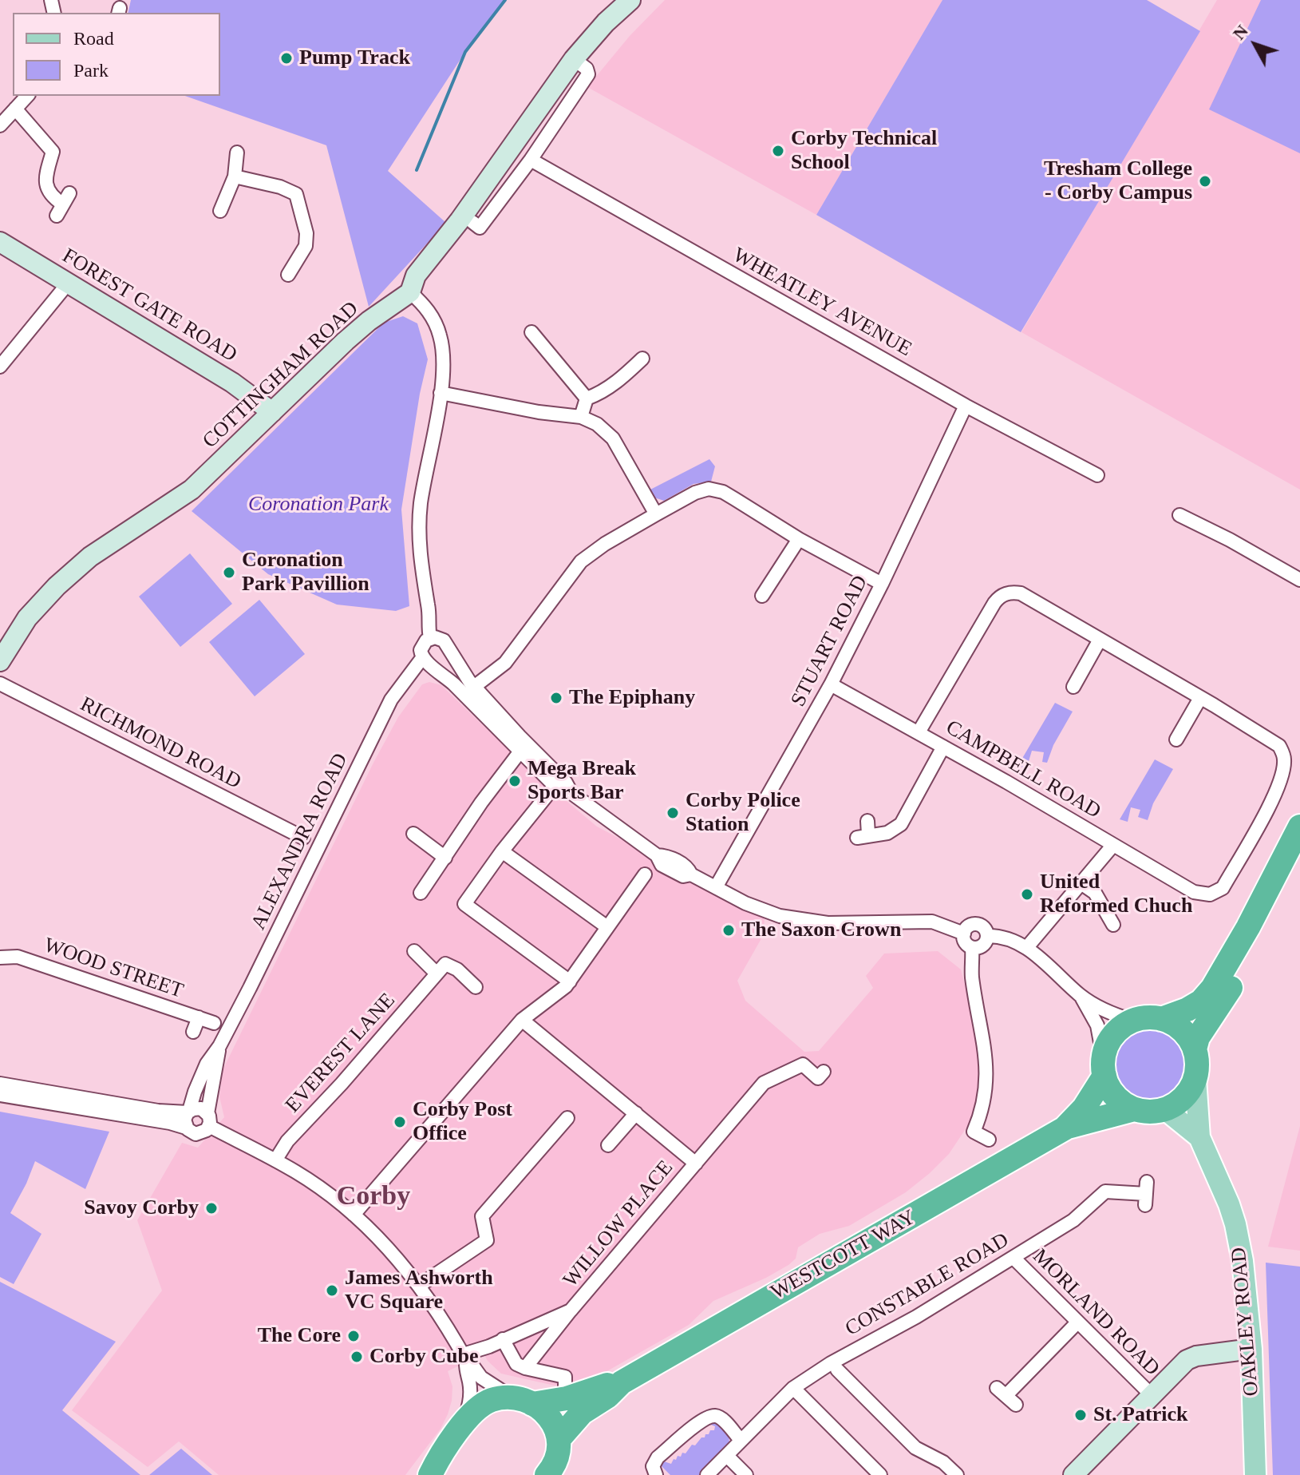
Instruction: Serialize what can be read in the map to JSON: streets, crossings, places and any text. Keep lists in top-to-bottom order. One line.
{"streets":{"highway":["WESTCOTT WAY"],"main road":["OAKLEY ROAD"],"street":["WHEATLEY AVENUE","FOREST GATE ROAD","COTTINGHAM ROAD","STUART ROAD","RICHMOND ROAD","CAMPBELL ROAD","ALEXANDRA ROAD","WOOD STREET","EVEREST LANE","WILLOW PLACE","CONSTABLE ROAD","MORLAND ROAD"]},"crossings":[["WHEATLEY AVENUE","STUART ROAD"],["FOREST GATE ROAD","COTTINGHAM ROAD"],["STUART ROAD","CAMPBELL ROAD"],["CONSTABLE ROAD","MORLAND ROAD"]],"districts":["Corby"],"parks":["Coronation Park"],"places":["Pump Track","Corby Technical School","Tresham College - Corby Campus","Coronation Park Pavillion","The Epiphany","Mega Break Sports Bar","Corby Police Station","United Reformed Chuch","The Saxon Crown","Corby Post Office","Savoy Corby","James Ashworth VC Square","The Core","Corby Cube","St. Patrick"],"legend":["Road","Park"],"north":"top left"}
